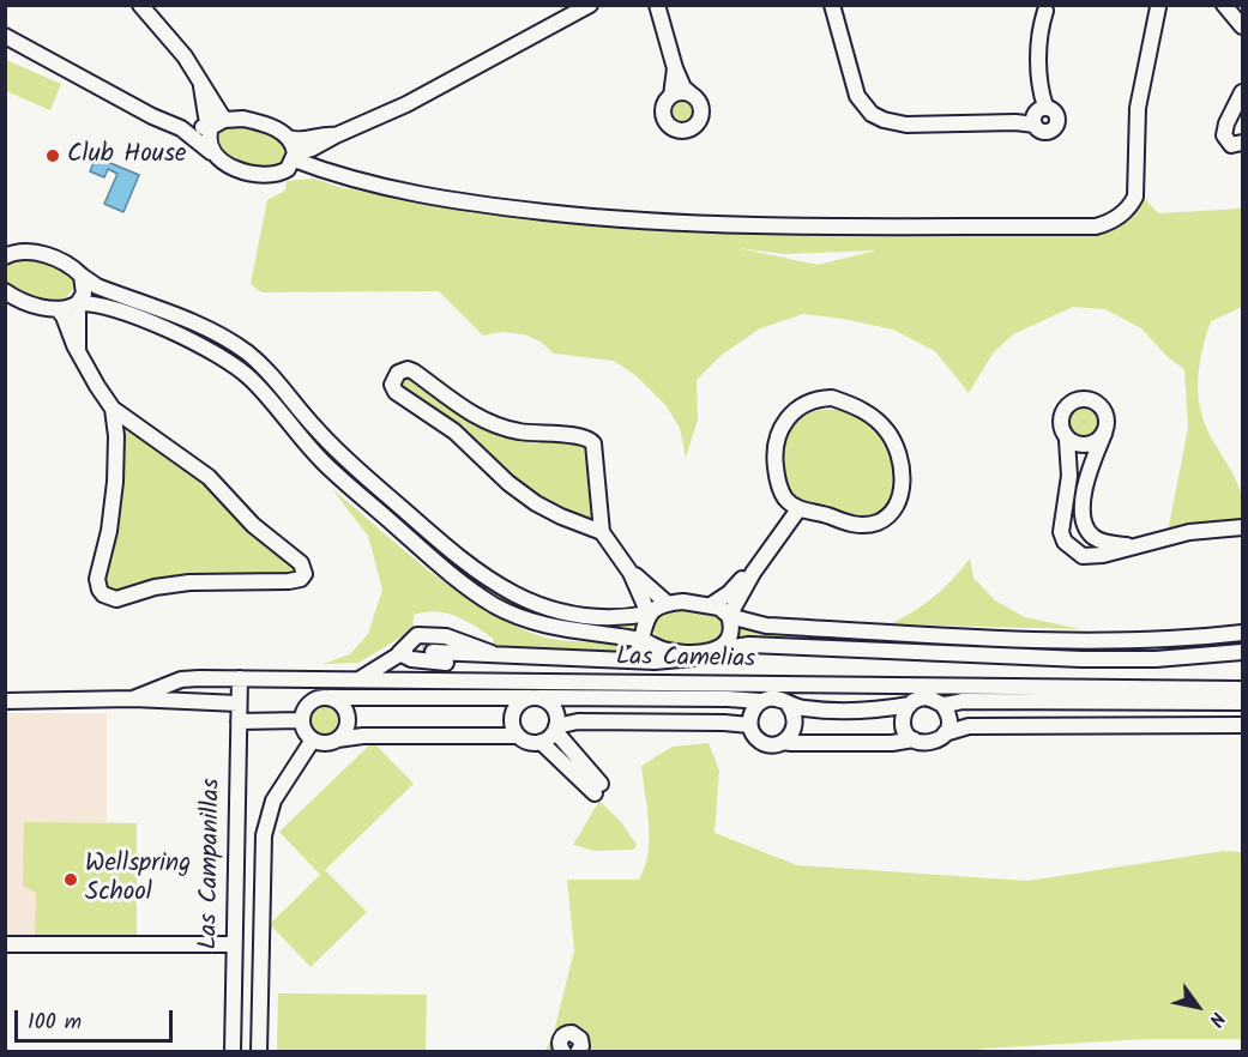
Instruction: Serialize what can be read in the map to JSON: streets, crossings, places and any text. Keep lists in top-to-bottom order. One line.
{"streets":{"street":["Las Camelias","Las Campanillas"]},"crossings":[["Las Camelias","Las Campanillas"]],"places":["Club House","Wellspring School"],"scale_bar":"100 m","north":"bottom right"}
